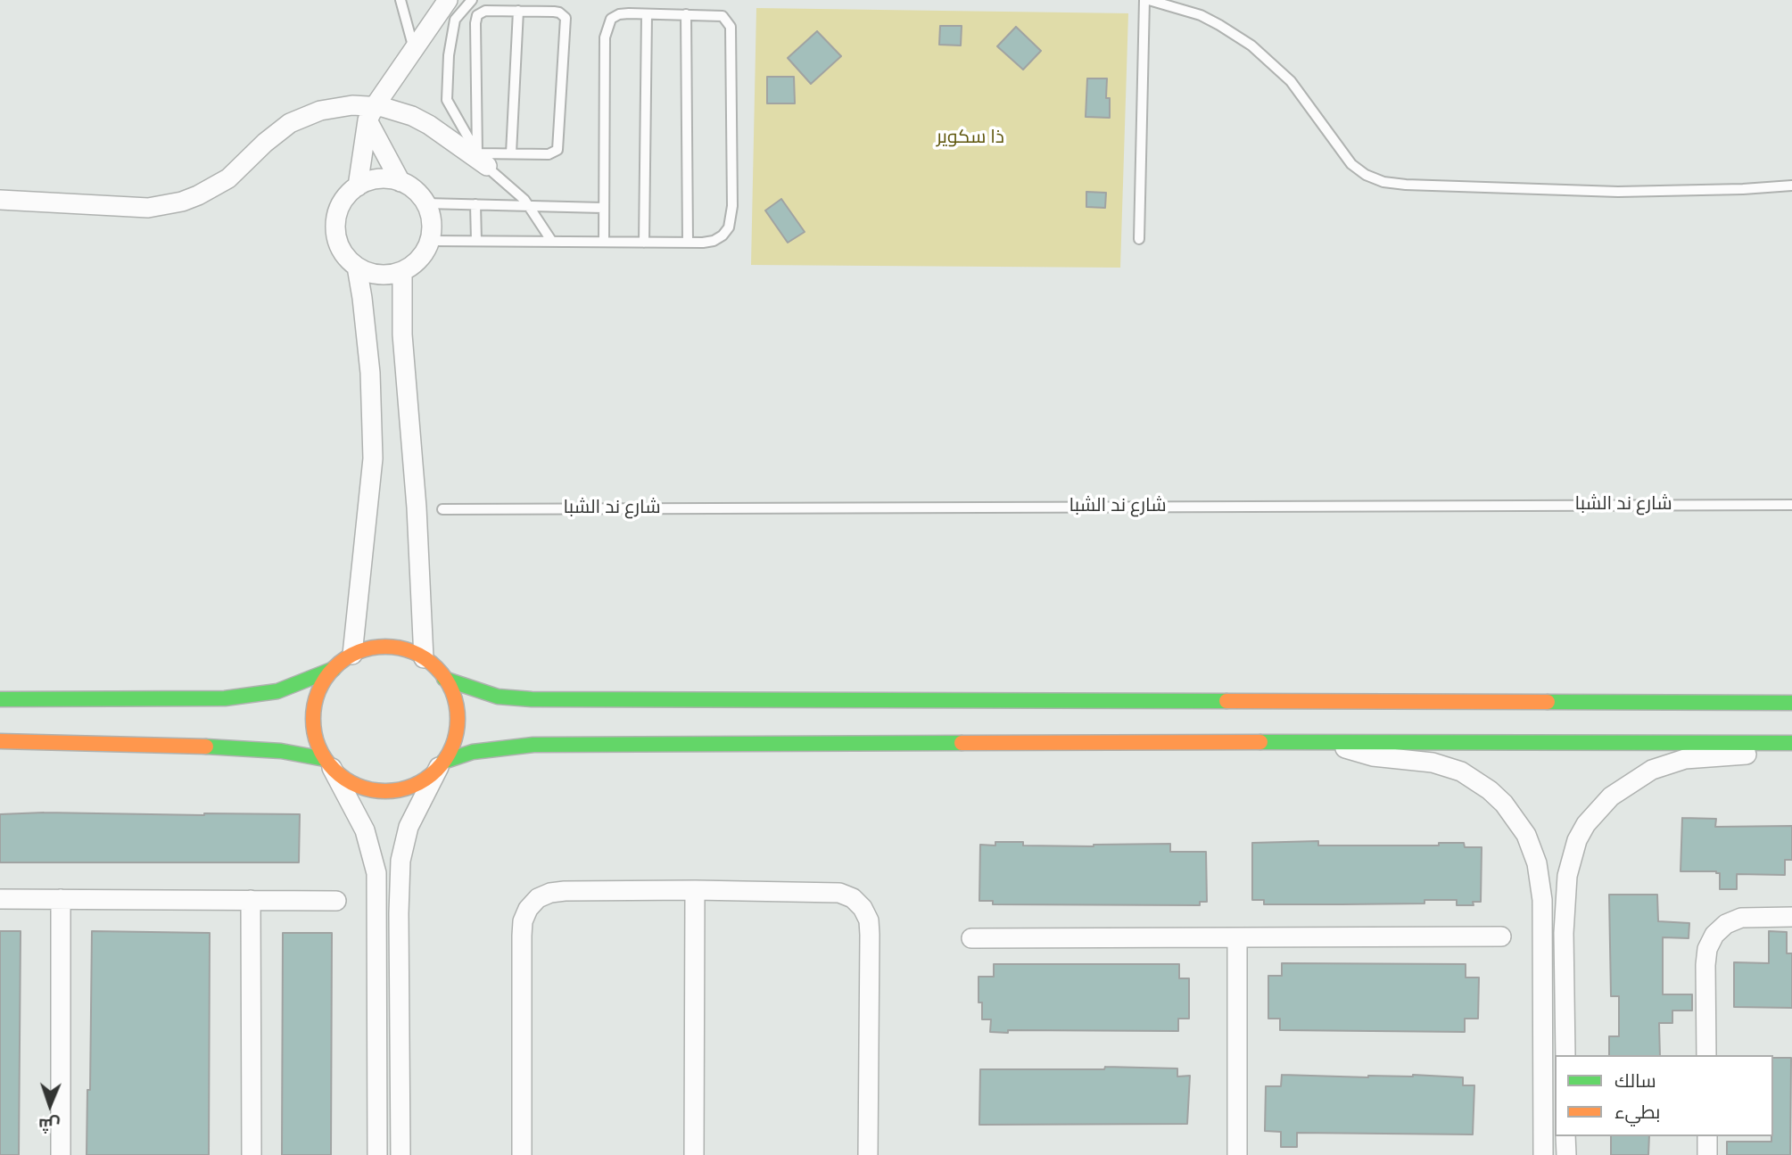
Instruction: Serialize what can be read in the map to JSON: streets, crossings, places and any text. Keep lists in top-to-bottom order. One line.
{"streets":{"lane":["شارع ند الشبا"]},"parks":["ذا سكوير"],"legend":["سالك","بطيء"],"north":"bottom"}
